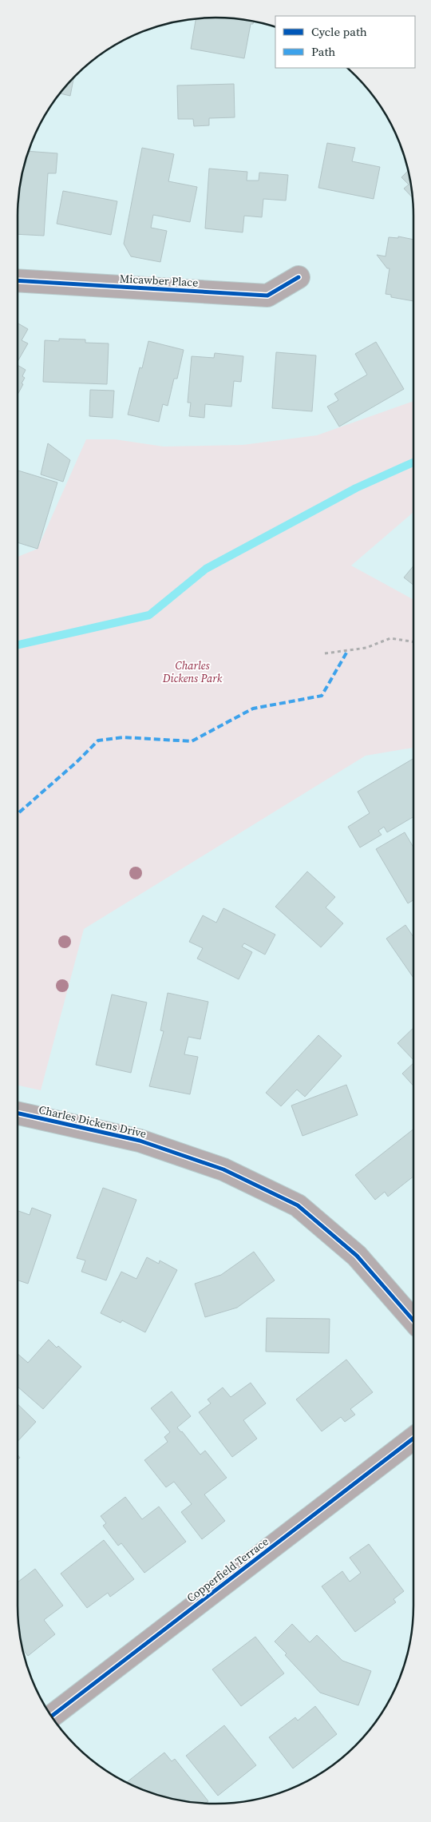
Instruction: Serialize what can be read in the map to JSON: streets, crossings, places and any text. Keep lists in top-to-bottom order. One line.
{"streets":{"street":["Micawber Place","Charles Dickens Drive","Copperfield Terrace"]},"parks":["Charles Dickens Park"],"legend":["Cycle path","Path"]}
